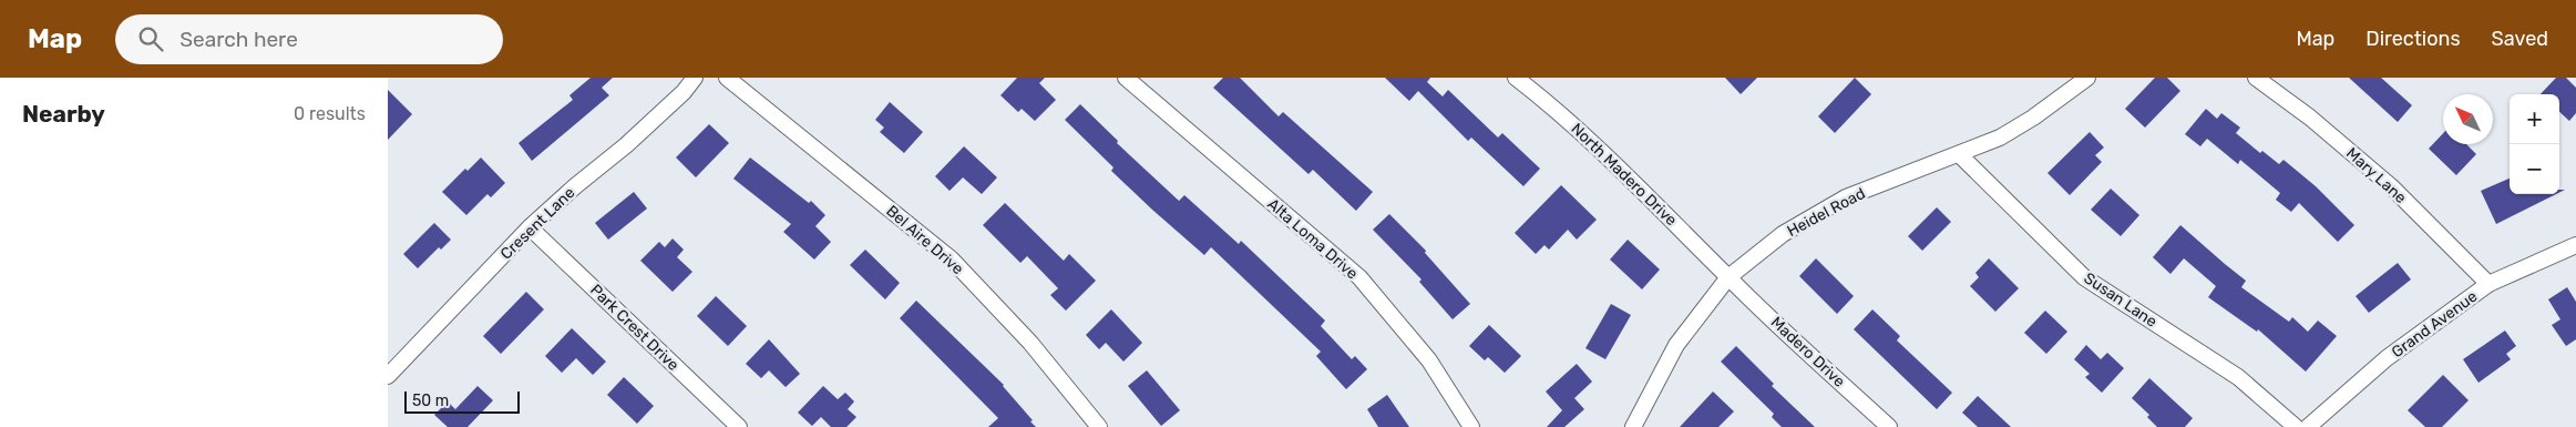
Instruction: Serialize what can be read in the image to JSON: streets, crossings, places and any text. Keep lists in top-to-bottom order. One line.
{"streets":{"street":["North Madero Drive","Mary Lane","Heidel Road","Cresent Lane","Alta Loma Drive","Bel Aire Drive","Susan Lane","Grand Avenue","Park Crest Drive","Madero Drive"]},"crossings":[["North Madero Drive","Heidel Road"],["North Madero Drive","Madero Drive"],["Mary Lane","Grand Avenue"],["Heidel Road","Susan Lane"],["Heidel Road","Madero Drive"],["Cresent Lane","Park Crest Drive"]],"scale_bar":"50 m","north":"top left","page":{"header":"Map","search":"Search here","nav":["Map","Directions","Saved"],"heading":["Nearby","0 results"],"map_buttons":["+","−"],"scale":"50 m"}}
